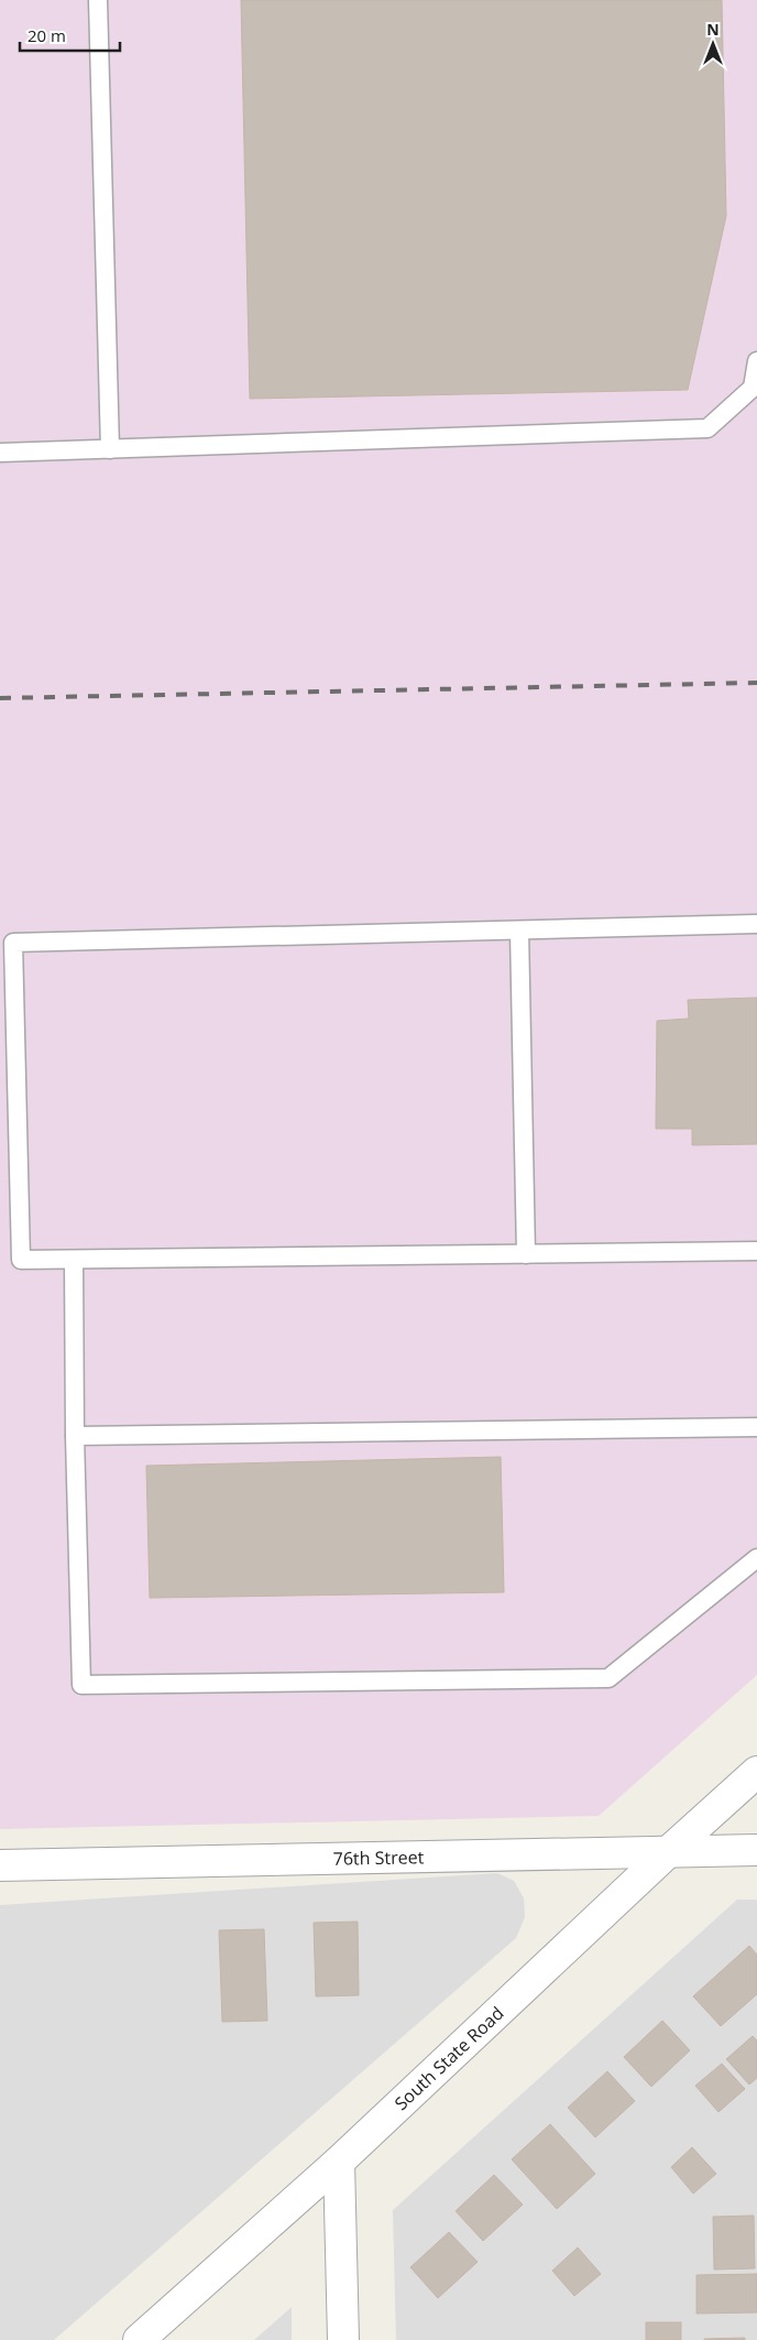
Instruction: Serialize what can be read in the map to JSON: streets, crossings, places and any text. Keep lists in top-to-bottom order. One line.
{"streets":{"street":["76th Street","South State Road"]},"crossings":[["76th Street","South State Road"]],"scale_bar":"20 m","north":"top"}
